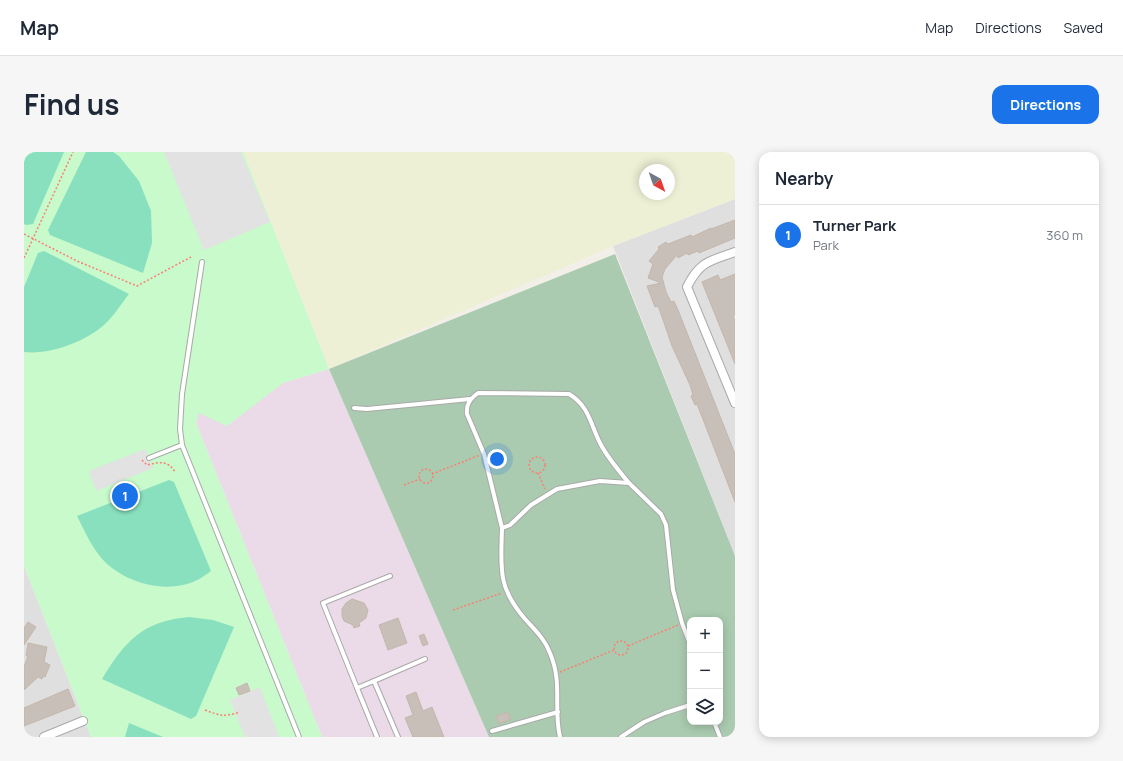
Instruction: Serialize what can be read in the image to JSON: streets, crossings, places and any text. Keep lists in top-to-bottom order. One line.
{"north":"bottom right","page":{"header":"Map","nav":["Map","Directions","Saved"],"title":"Find us","buttons":"Directions","heading":"Nearby","list":[{"mark":"1","name":"Turner Park","note":"Park","value":"360 m"}],"pins":"1","map_buttons":["+","−"]}}
